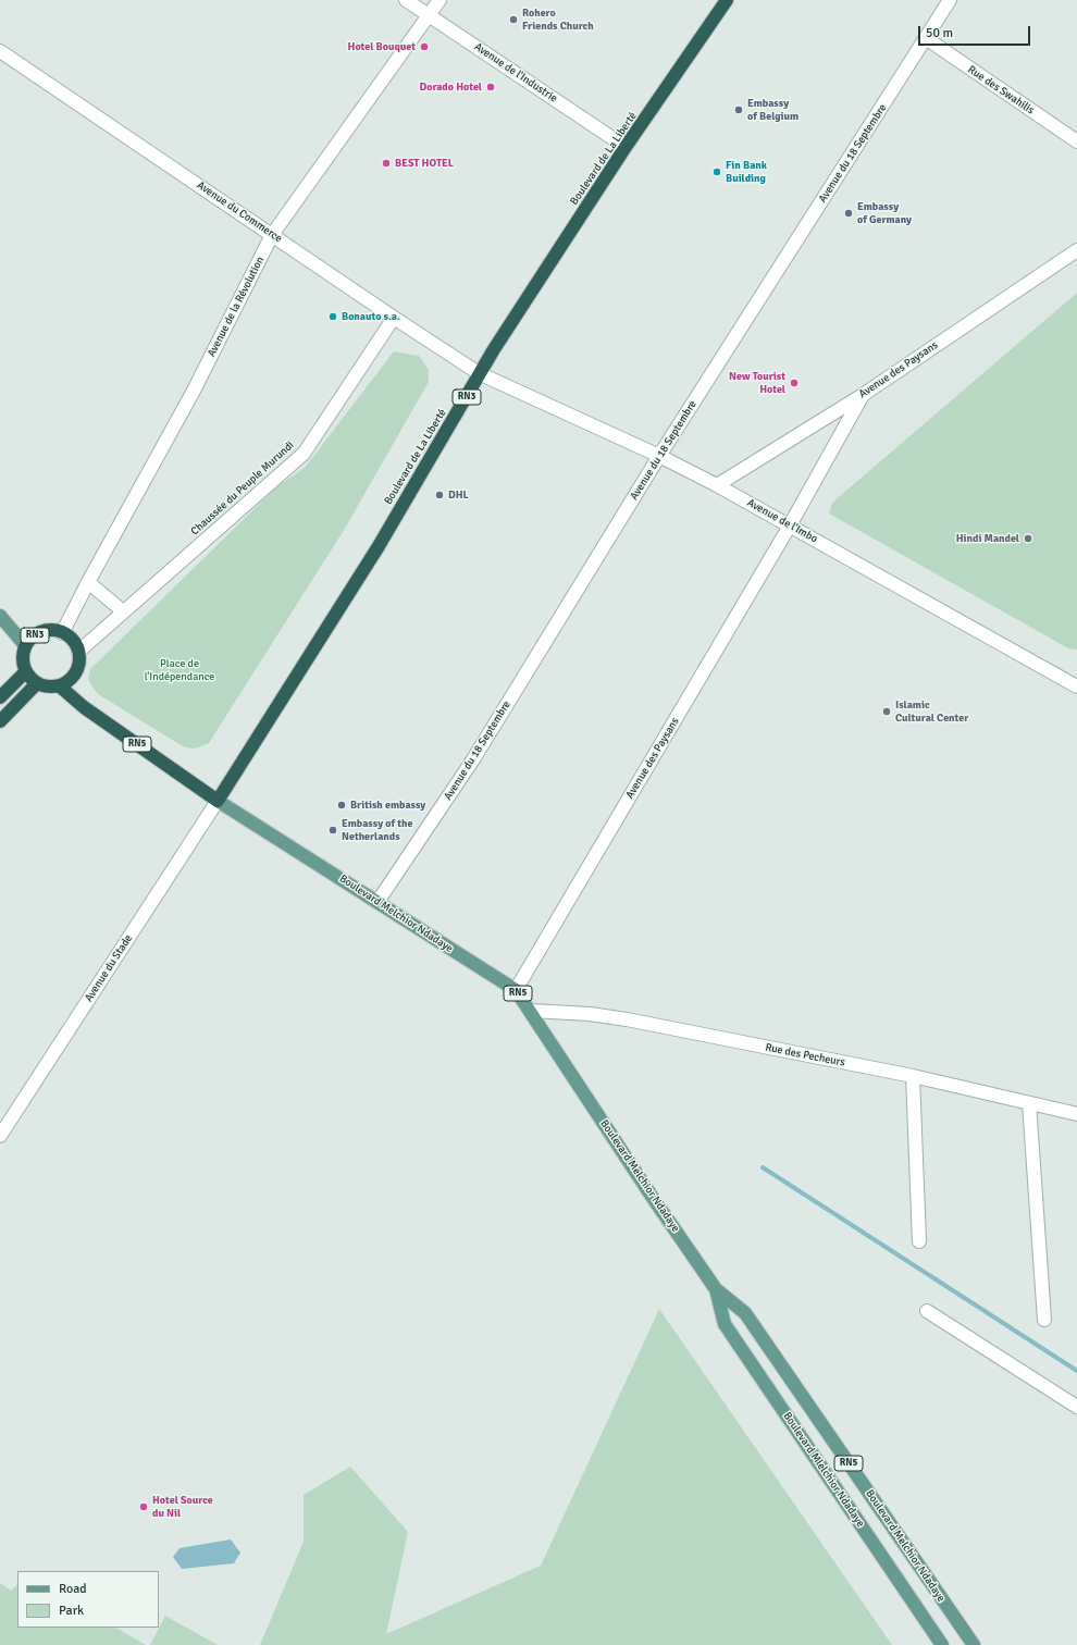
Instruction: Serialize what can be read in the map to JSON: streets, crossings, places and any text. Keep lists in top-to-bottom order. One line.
{"streets":{"highway":["Boulevard de La Liberté","RN3","RN5"],"main road":["Boulevard Melchior Ndadaye","Boulevard Mlelchior Ndadaye"],"street":["Avenue de l'Industrie","Rue des Swahilis","Avenue du 18 Septembre","Avenue du Commerce","Avenue de la Révolution","Avenue des Paysans","Chaussée du Peuple Murundi","Avenue de l'Imbo","Avenue du Stade","Rue des Pecheurs"]},"crossings":[["Avenue de l'Industrie","Boulevard de La Liberté"],["Avenue de l'Industrie","Avenue de la Révolution"],["Rue des Swahilis","Avenue du 18 Septembre"],["Avenue du 18 Septembre","Avenue de l'Imbo"],["Avenue du 18 Septembre","Boulevard Melchior Ndadaye"],["Boulevard de La Liberté","Avenue du Commerce"],["Boulevard de La Liberté","Avenue de l'Imbo"],["Boulevard de La Liberté","RN5"],["Boulevard de La Liberté","Boulevard Melchior Ndadaye"],["Boulevard de La Liberté","Avenue du Stade"],["Avenue du Commerce","Avenue de la Révolution"],["Avenue du Commerce","Chaussée du Peuple Murundi"],["Avenue du Commerce","Avenue de l'Imbo"],["Avenue de la Révolution","RN3"],["Avenue de la Révolution","Chaussée du Peuple Murundi"],["Avenue de la Révolution","RN5"],["Avenue des Paysans","Avenue de l'Imbo"],["Avenue des Paysans","Boulevard Melchior Ndadaye"],["RN3","Chaussée du Peuple Murundi"],["RN3","RN5"],["Chaussée du Peuple Murundi","RN5"],["RN5","Boulevard Melchior Ndadaye"],["RN5","Avenue du Stade"],["Boulevard Melchior Ndadaye","Avenue du Stade"],["Boulevard Melchior Ndadaye","Rue des Pecheurs"],["Boulevard Melchior Ndadaye","Boulevard Mlelchior Ndadaye"]],"parks":["Place de l'Indépendance"],"places":["Rohero Friends Church","Hotel Bouquet","Dorado Hotel","Embassy of Belgium","BEST HOTEL","Fin Bank Building","Embassy of Germany","Bonauto s.a.","New Tourist Hotel","DHL","Hindi Mandel","Islamic Cultural Center","British embassy","Embassy of the Netherlands","Hotel Source du Nil"],"legend":["Road","Park"],"scale_bar":"50 m"}
